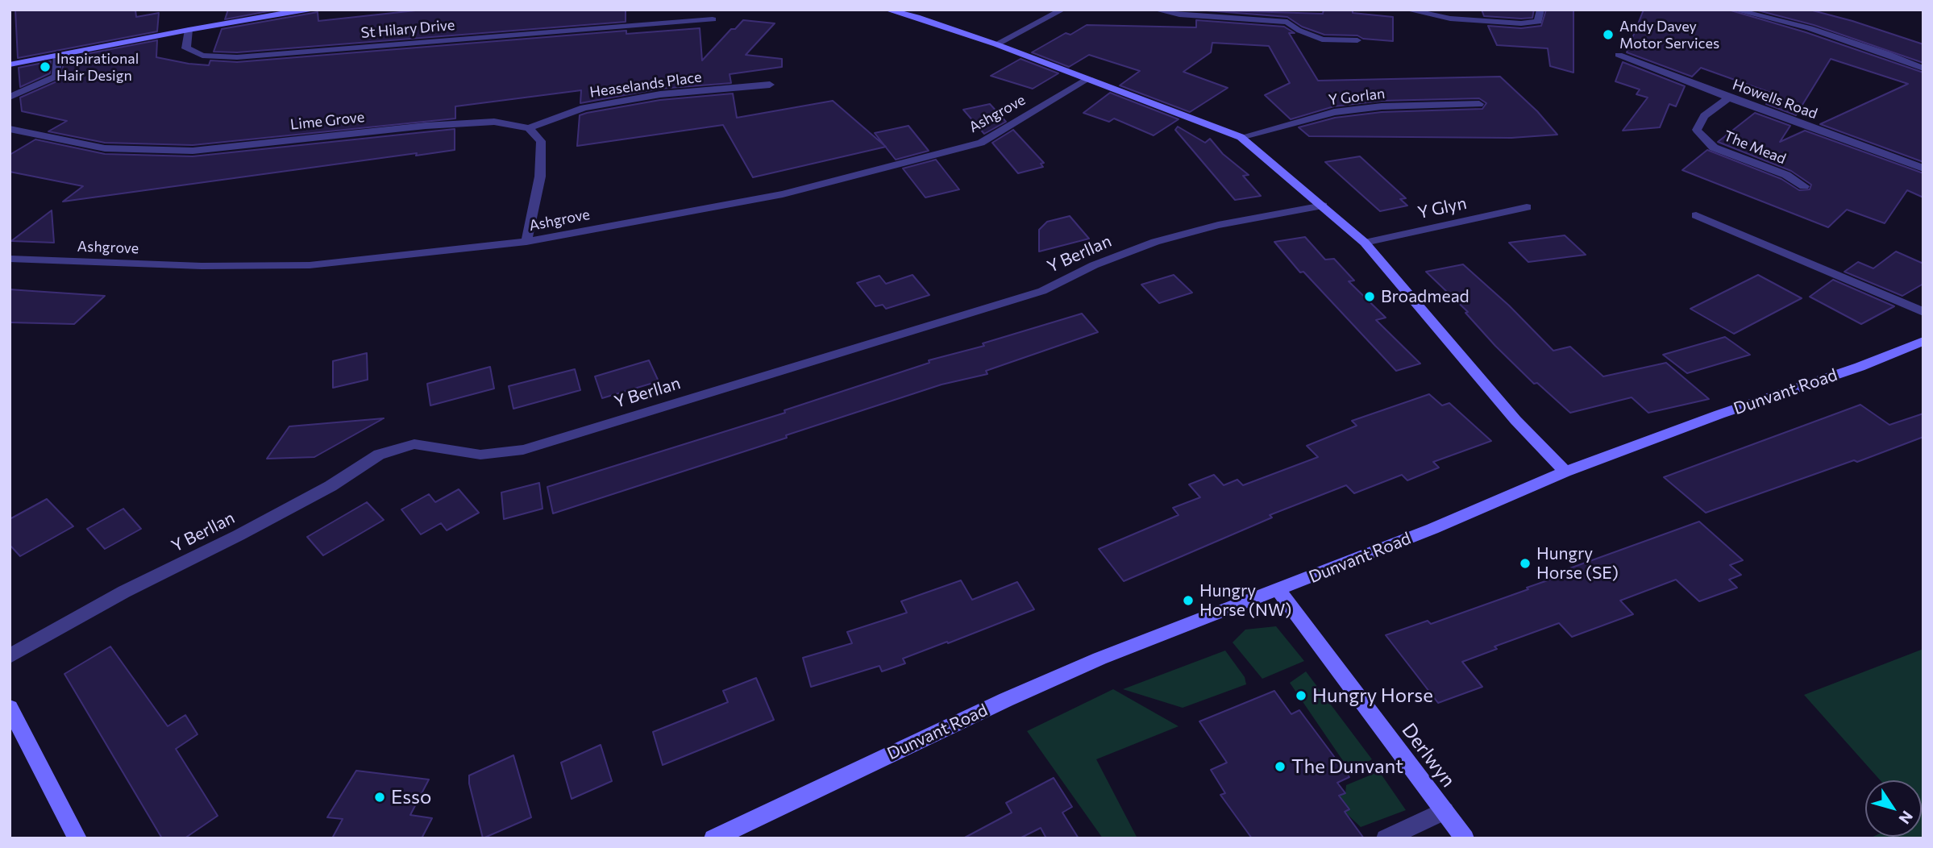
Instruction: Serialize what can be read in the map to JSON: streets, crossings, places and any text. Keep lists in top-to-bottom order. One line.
{"streets":{"street":["St Hilary Drive","Heaselands Place","Y Gorlan","Howells Road","Ashgrove","Lime Grove","The Mead","Y Glyn","Y Berllan","Dunvant Road","Derlwyn"]},"crossings":[["Heaselands Place","Lime Grove"],["Howells Road","The Mead"],["Dunvant Road","Derlwyn"]],"places":["Andy Davey Motor Services","Inspirational Hair Design","Broadmead","Hungry Horse (SE)","Hungry Horse (NW)","Hungry Horse","The Dunvant","Esso"],"north":"bottom right"}
